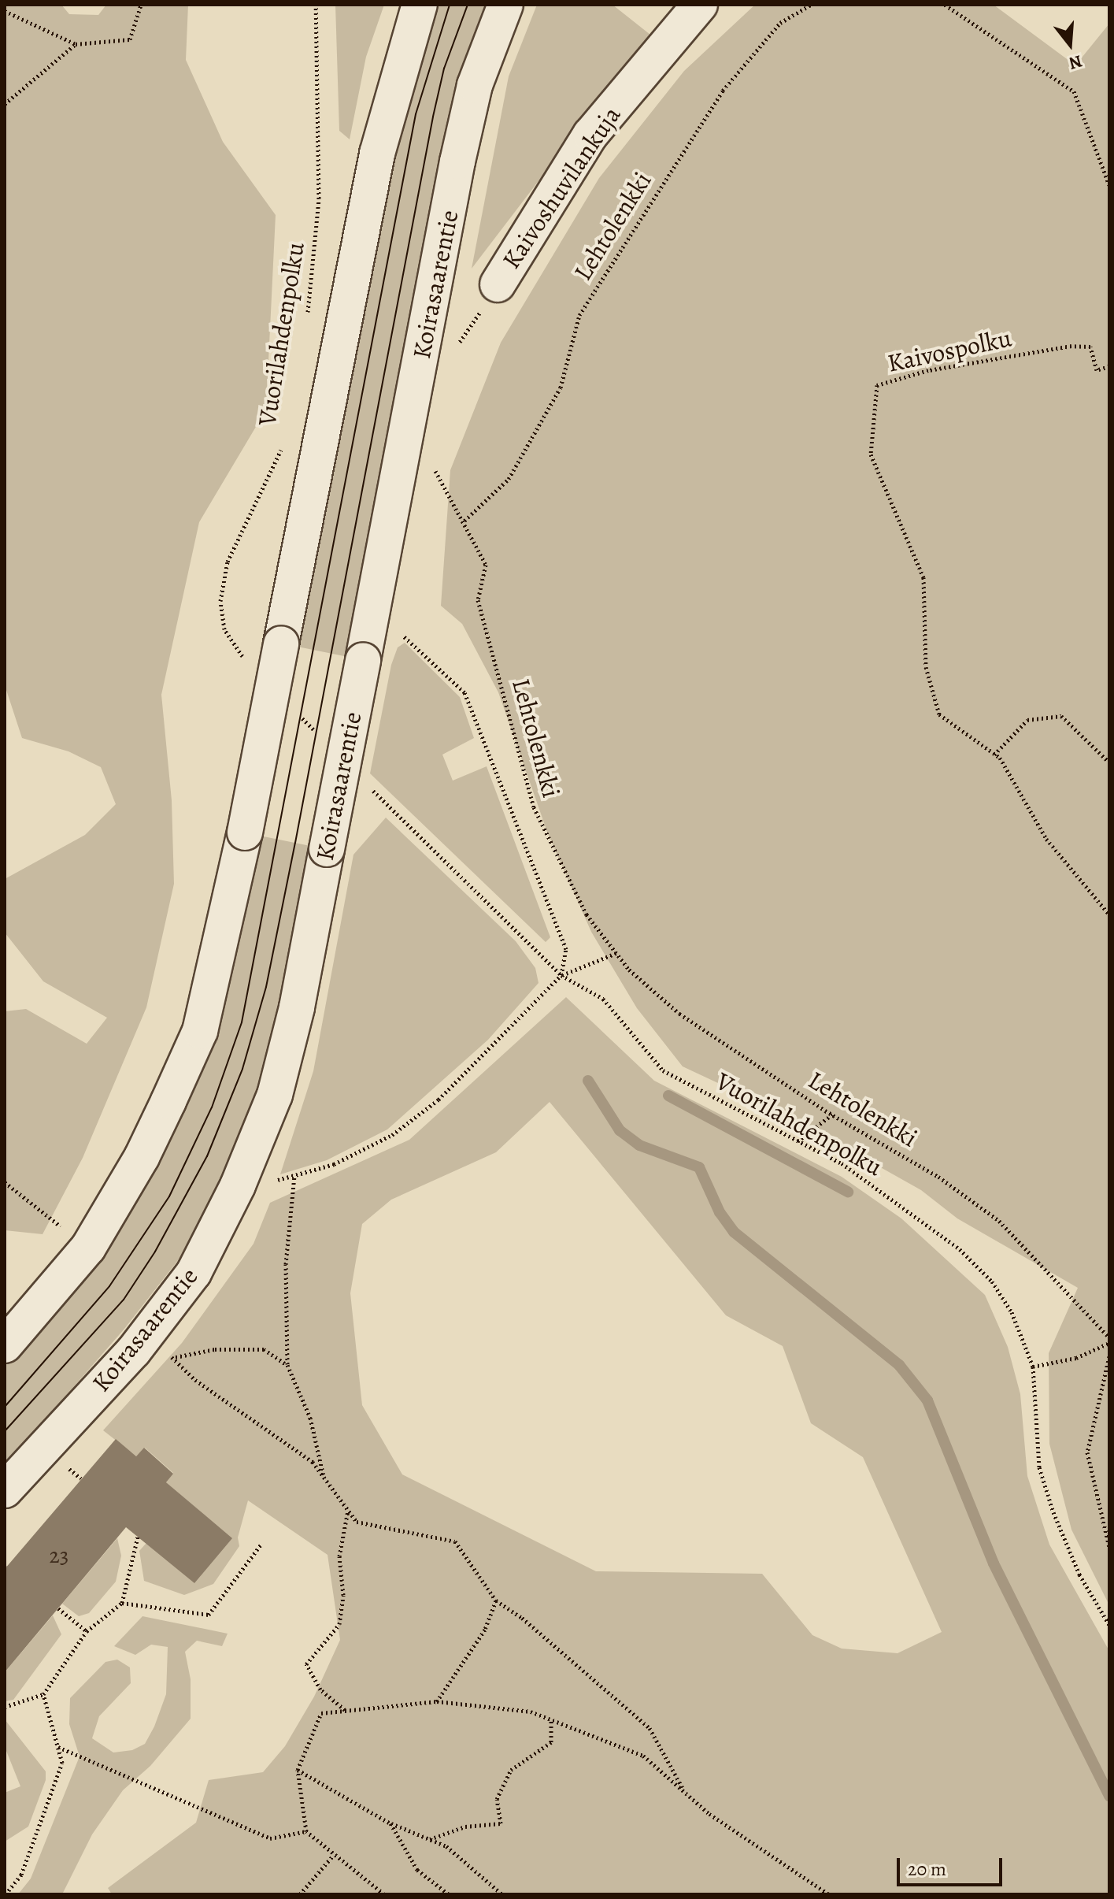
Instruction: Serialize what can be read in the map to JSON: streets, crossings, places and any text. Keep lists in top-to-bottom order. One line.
{"streets":{"street":["Kaivoshuvilankuja","Koirasaarentie"],"path":["Lehtolenkki","Vuorilahdenpolku","Kaivospolku"]},"house_numbers":["23"],"scale_bar":"20 m","north":"bottom"}
